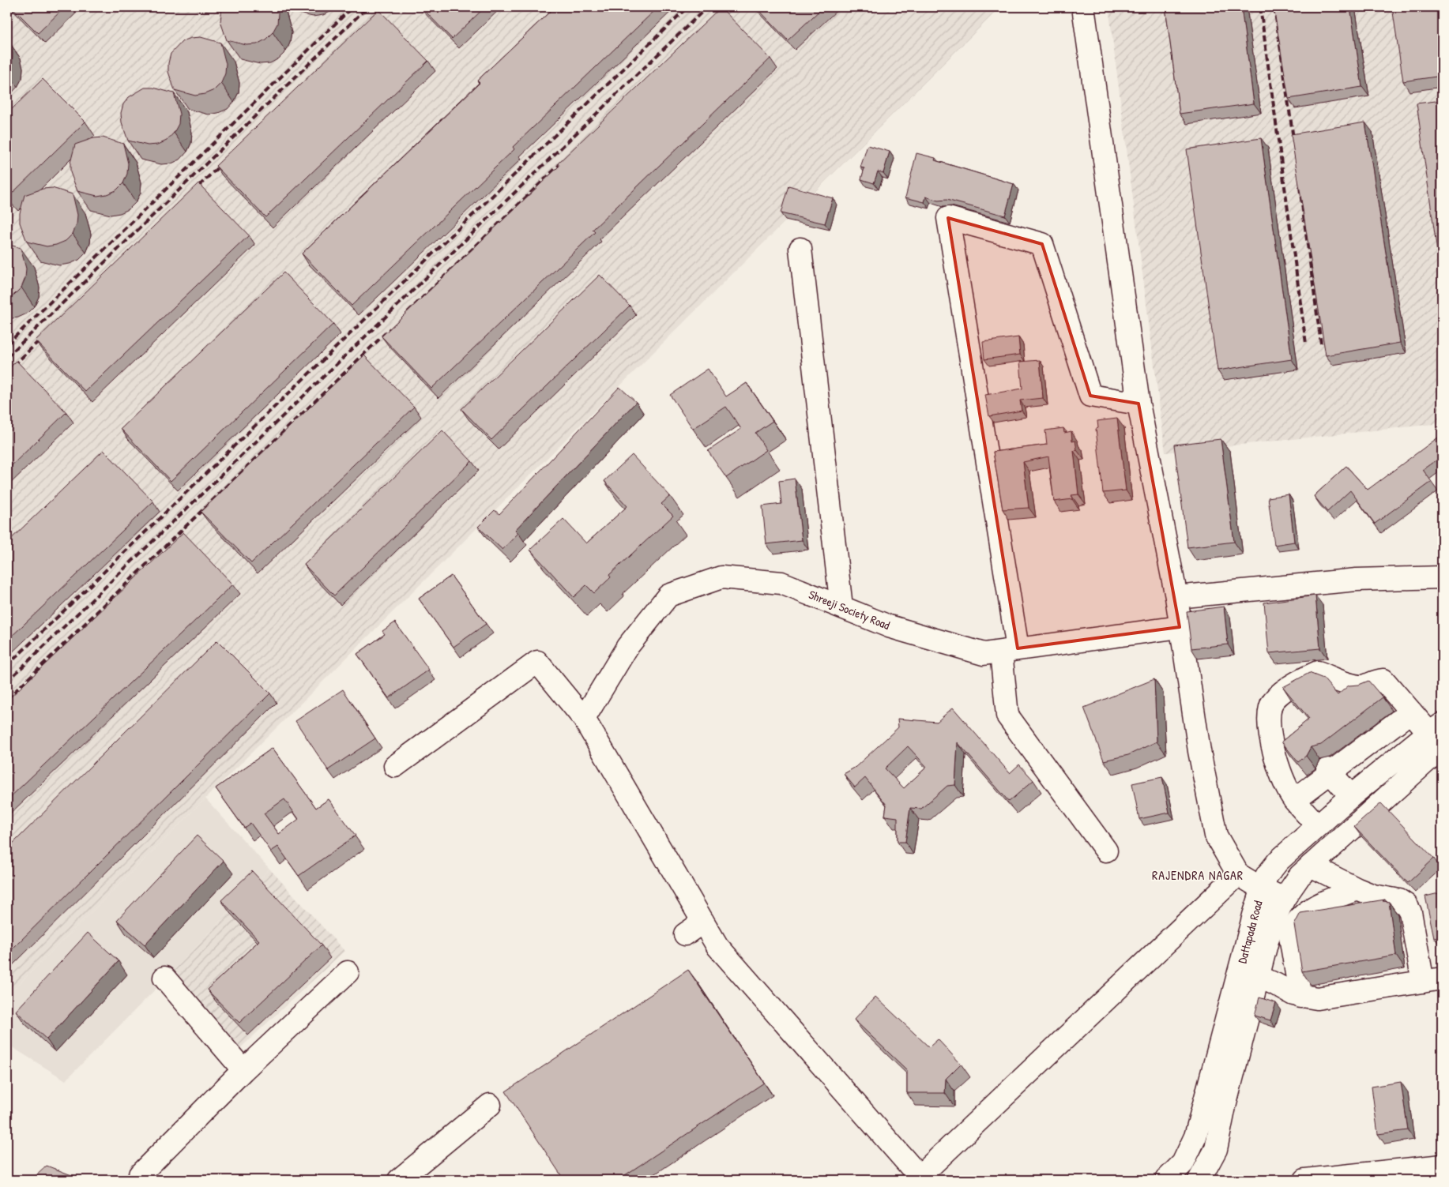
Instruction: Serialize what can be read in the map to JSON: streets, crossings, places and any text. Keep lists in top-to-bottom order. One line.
{"streets":{"street":["Shreeji Society Road","Dattapada Road"]},"districts":["RAJENDRA NAGAR"]}
